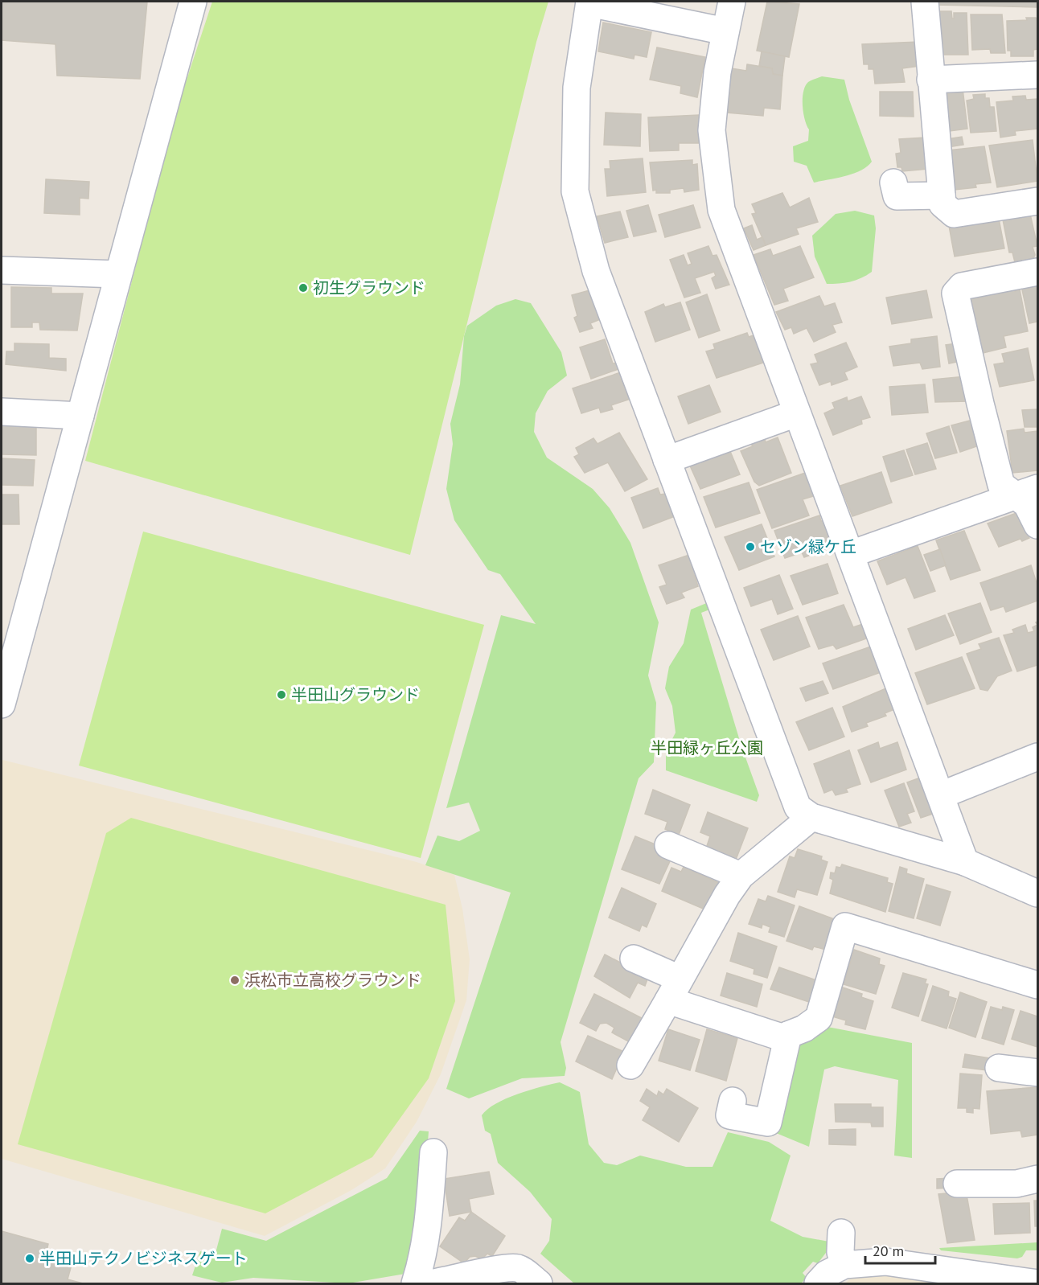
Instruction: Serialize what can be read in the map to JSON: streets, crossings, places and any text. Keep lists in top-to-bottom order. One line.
{"parks":["半田緑ヶ丘公園"],"places":["初生グラウンド","セゾン緑ケ丘","半田山グラウンド","浜松市立高校グラウンド","半田山テクノビジネスゲート"],"scale_bar":"20 m"}
